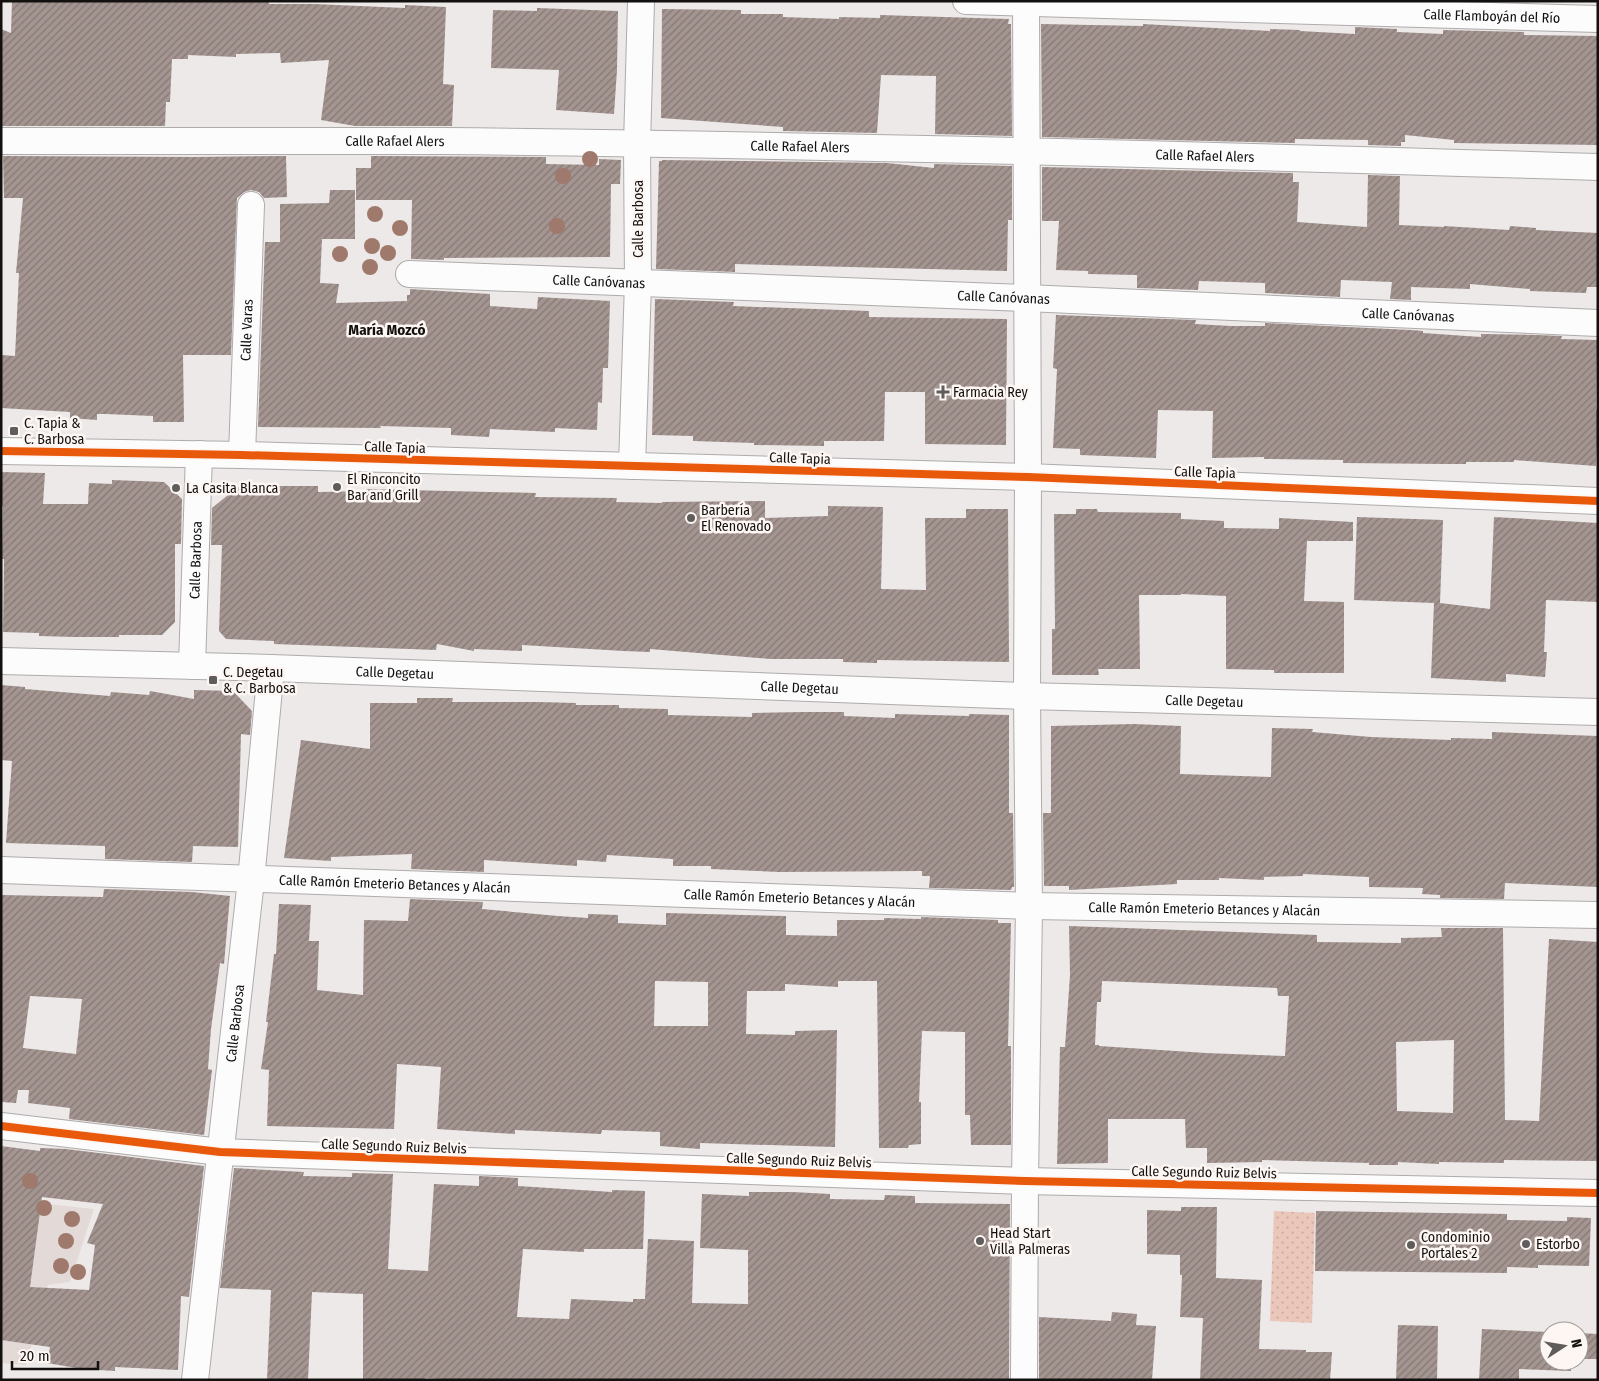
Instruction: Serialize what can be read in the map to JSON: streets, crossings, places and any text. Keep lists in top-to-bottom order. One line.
{"streets":{"street":["Calle Flamboyán del Río","Calle Rafael Alers","Calle Barbosa","Calle Canóvanas","Calle Varas","Calle Tapia","Calle Degetau","Calle Ramón Emeterio Betances y Alacán","Calle Segundo Ruiz Belvis"]},"crossings":[["Calle Rafael Alers","Calle Barbosa"],["Calle Barbosa","Calle Canóvanas"],["Calle Barbosa","Calle Tapia"],["Calle Barbosa","Calle Degetau"],["Calle Barbosa","Calle Ramón Emeterio Betances y Alacán"],["Calle Barbosa","Calle Segundo Ruiz Belvis"],["Calle Varas","Calle Tapia"]],"districts":["María Mozcó"],"places":{"health":["Farmacia Rey"],"transit":["C. Tapia & C. Barbosa","C. Degetau & C. Barbosa"],"other":["El Rinconcito Bar and Grill","La Casita Blanca","Barbería El Renovado","Head Start Villa Palmeras","Estorbo","Condominio Portales 2"]},"scale_bar":"20 m","north":"right"}
